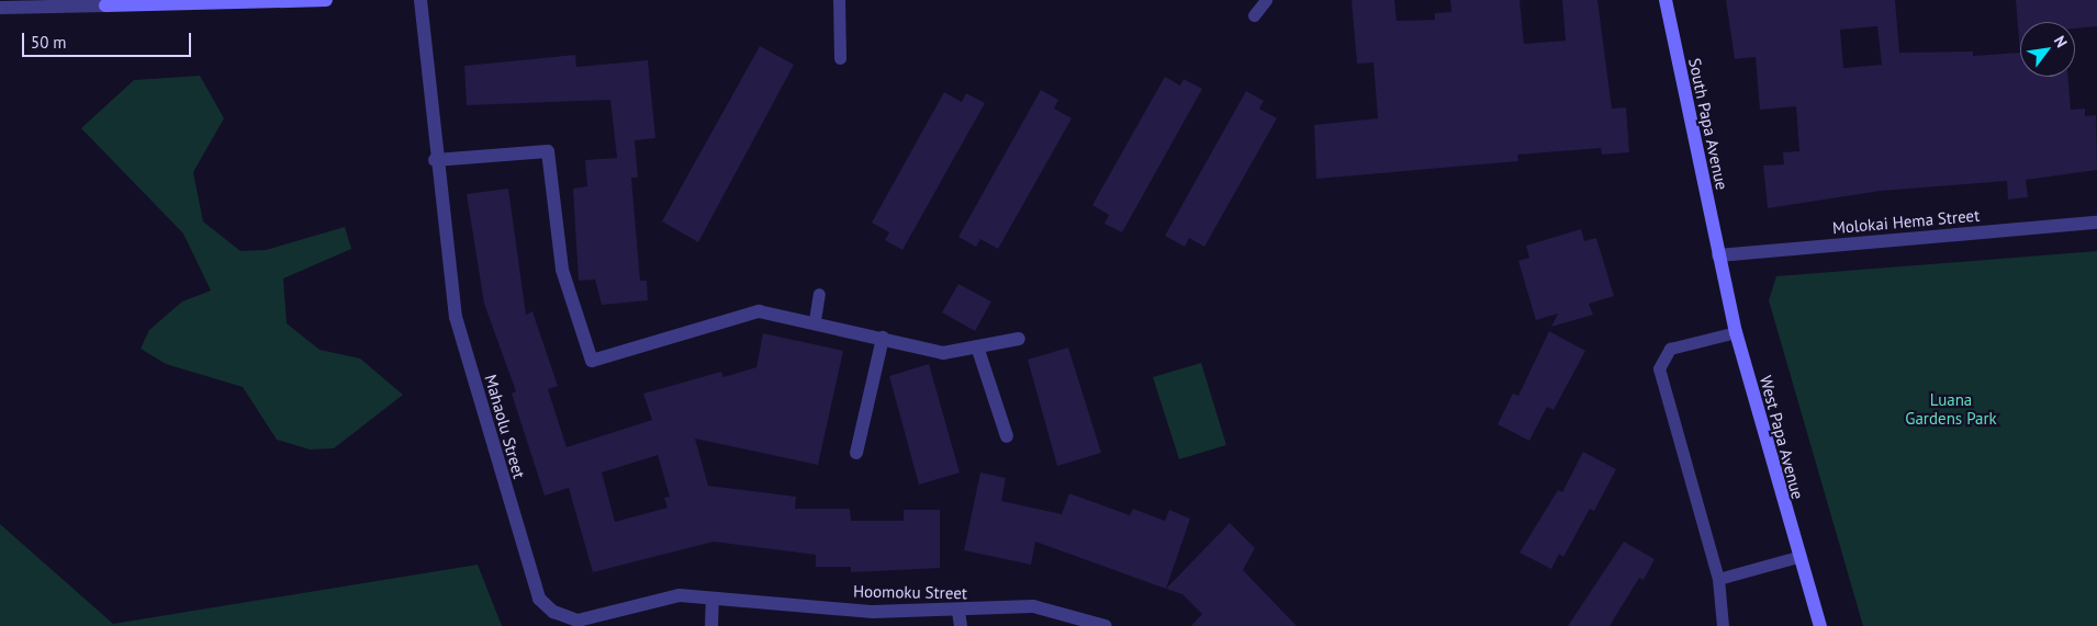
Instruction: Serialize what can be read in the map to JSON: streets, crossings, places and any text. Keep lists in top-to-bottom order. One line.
{"streets":{"street":["South Papa Avenue","Molokai Hema Street","Mahaolu Street","West Papa Avenue","Hoomoku Street"]},"crossings":[["South Papa Avenue","Molokai Hema Street"],["South Papa Avenue","West Papa Avenue"],["Molokai Hema Street","West Papa Avenue"],["Mahaolu Street","Hoomoku Street"]],"parks":["Luana Gardens Park"],"scale_bar":"50 m","north":"top right"}
